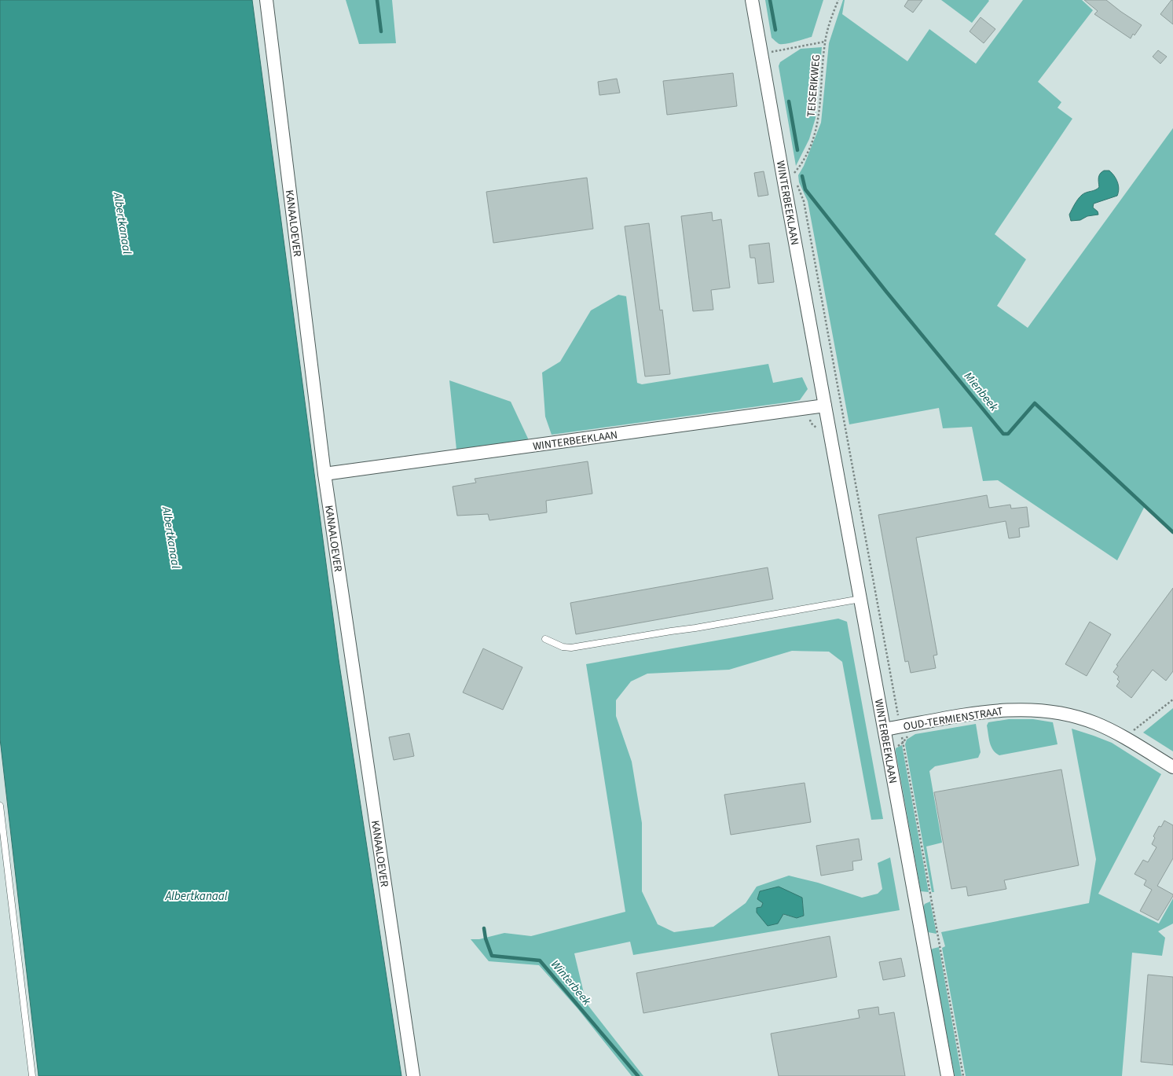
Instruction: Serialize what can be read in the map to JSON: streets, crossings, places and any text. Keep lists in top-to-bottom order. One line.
{"streets":{"street":["WINTERBEEKLAAN","KANAALOEVER","OUD-TERMIENSTRAAT"],"path":["TEISERIKWEG"]},"crossings":[["TEISERIKWEG","WINTERBEEKLAAN"],["WINTERBEEKLAAN","KANAALOEVER"],["WINTERBEEKLAAN","OUD-TERMIENSTRAAT"]],"water":["Albertkanaal","Mienbeek","Winterbeek"]}
